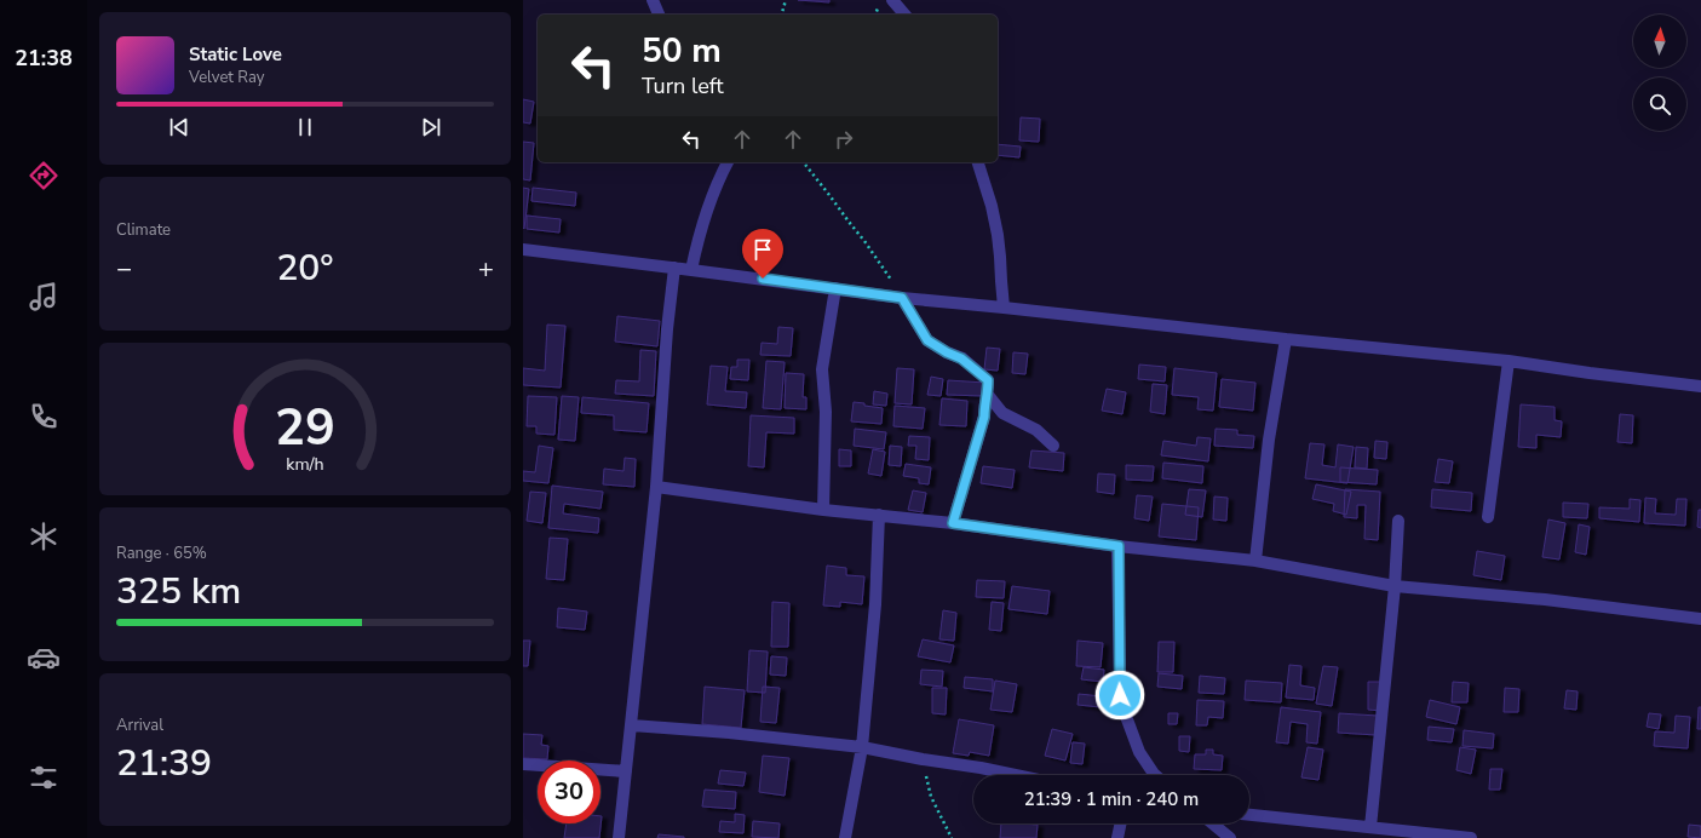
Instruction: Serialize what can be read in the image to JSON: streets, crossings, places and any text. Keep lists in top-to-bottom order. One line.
{"north":"top","page":{"tabs":"21:38","turn":["50 m","Turn left"],"song":["Static Love","Velvet Ray"],"tile":["Climate",["Range · 65%","325 km"],["Arrival","21:39"]],"heat":["−","20°","+"],"limit":"30","trip":"21:39 · 1 min · 240 m","gauge":["29","km/h"]}}
